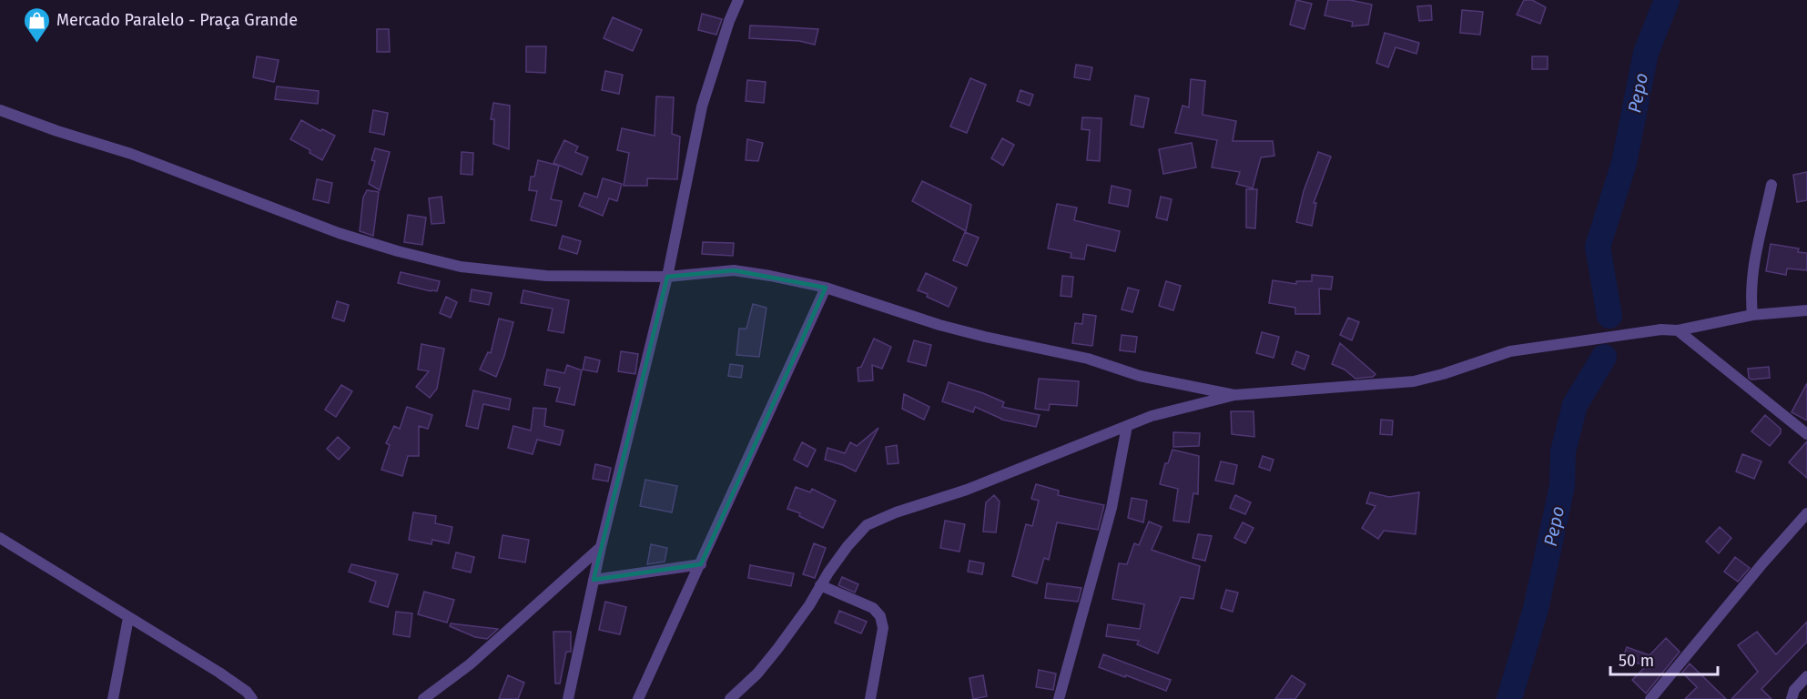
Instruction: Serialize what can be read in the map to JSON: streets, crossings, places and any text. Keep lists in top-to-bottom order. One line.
{"water":["Pepo"],"places":{"shop":["Mercado Paralelo - Praça Grande"]},"scale_bar":"50 m"}
